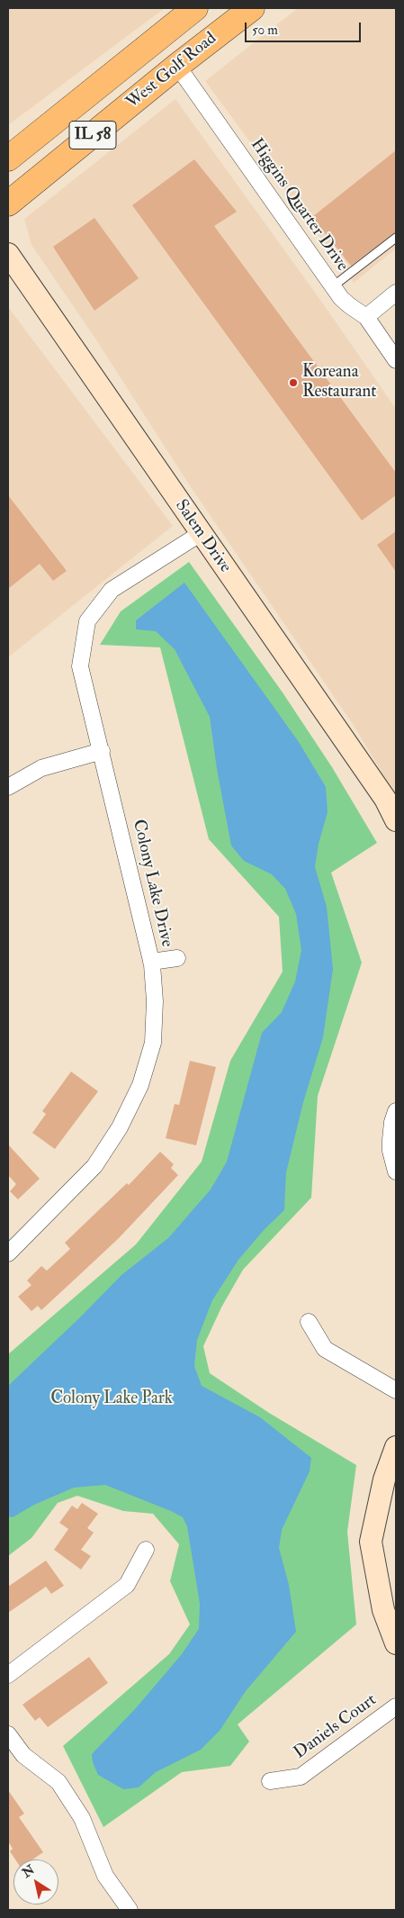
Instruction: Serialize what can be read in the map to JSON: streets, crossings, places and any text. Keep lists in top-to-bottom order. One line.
{"streets":{"main road":["West Golf Road","IL 58"],"street":["Higgins Quarter Drive","Salem Drive","Colony Lake Drive","Daniels Court"]},"crossings":[["West Golf Road","Higgins Quarter Drive"],["Salem Drive","Colony Lake Drive"]],"parks":["Colony Lake Park"],"places":["Koreana Restaurant"],"scale_bar":"50 m","north":"top left"}
